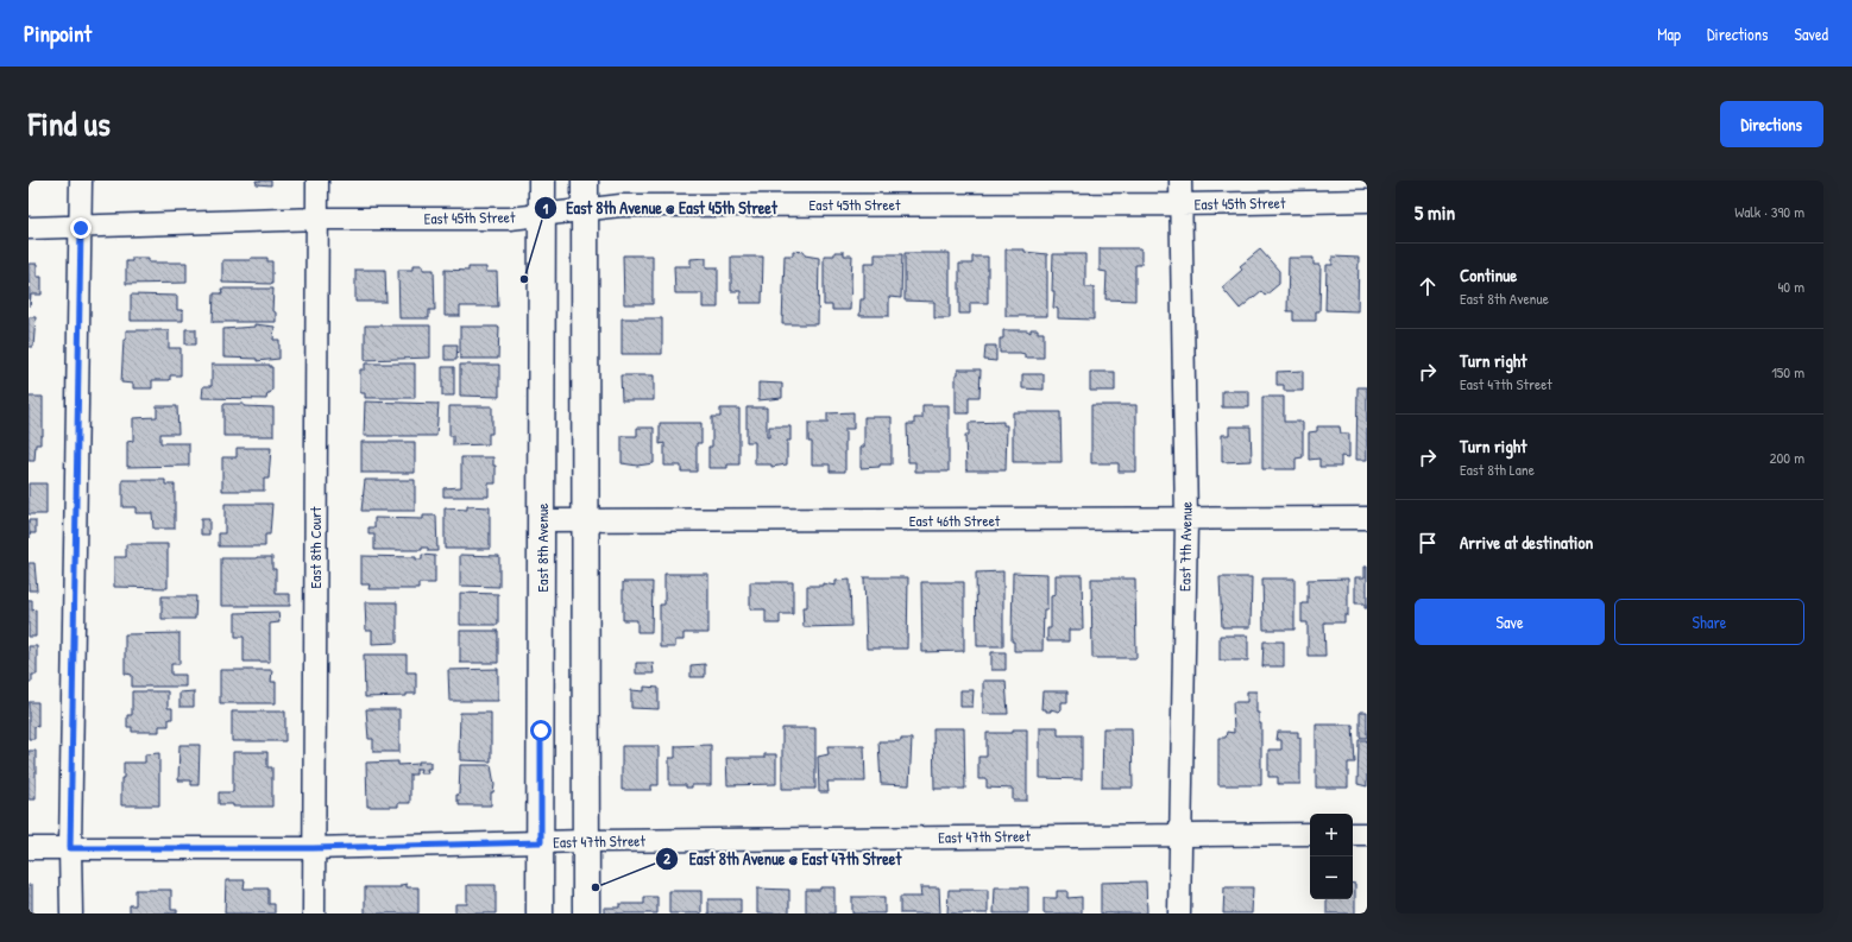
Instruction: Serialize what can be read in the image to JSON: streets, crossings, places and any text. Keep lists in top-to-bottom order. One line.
{"streets":{"main road":["East 8th Avenue"],"street":["East 45th Street","East 46th Street","East 7th Avenue","East 8th Court","East 47th Street"]},"crossings":[["East 45th Street","East 7th Avenue"],["East 45th Street","East 8th Court"],["East 45th Street","East 8th Avenue"],["East 46th Street","East 7th Avenue"],["East 46th Street","East 8th Avenue"],["East 7th Avenue","East 47th Street"],["East 8th Court","East 47th Street"],["East 8th Avenue","East 47th Street"]],"places":["East 8th Avenue @ East 45th Street","East 8th Avenue @ East 47th Street"],"page":{"header":"Pinpoint","nav":["Map","Directions","Saved"],"title":"Find us","buttons":["Directions",["Save","Share"]],"heading":["5 min","Walk · 390 m"],"list":[["Continue","East 8th Avenue","40 m"],["Turn right","East 47th Street","150 m"],["Turn right","East 8th Lane","200 m"],"Arrive at destination"],"map_buttons":["+","−"]}}
